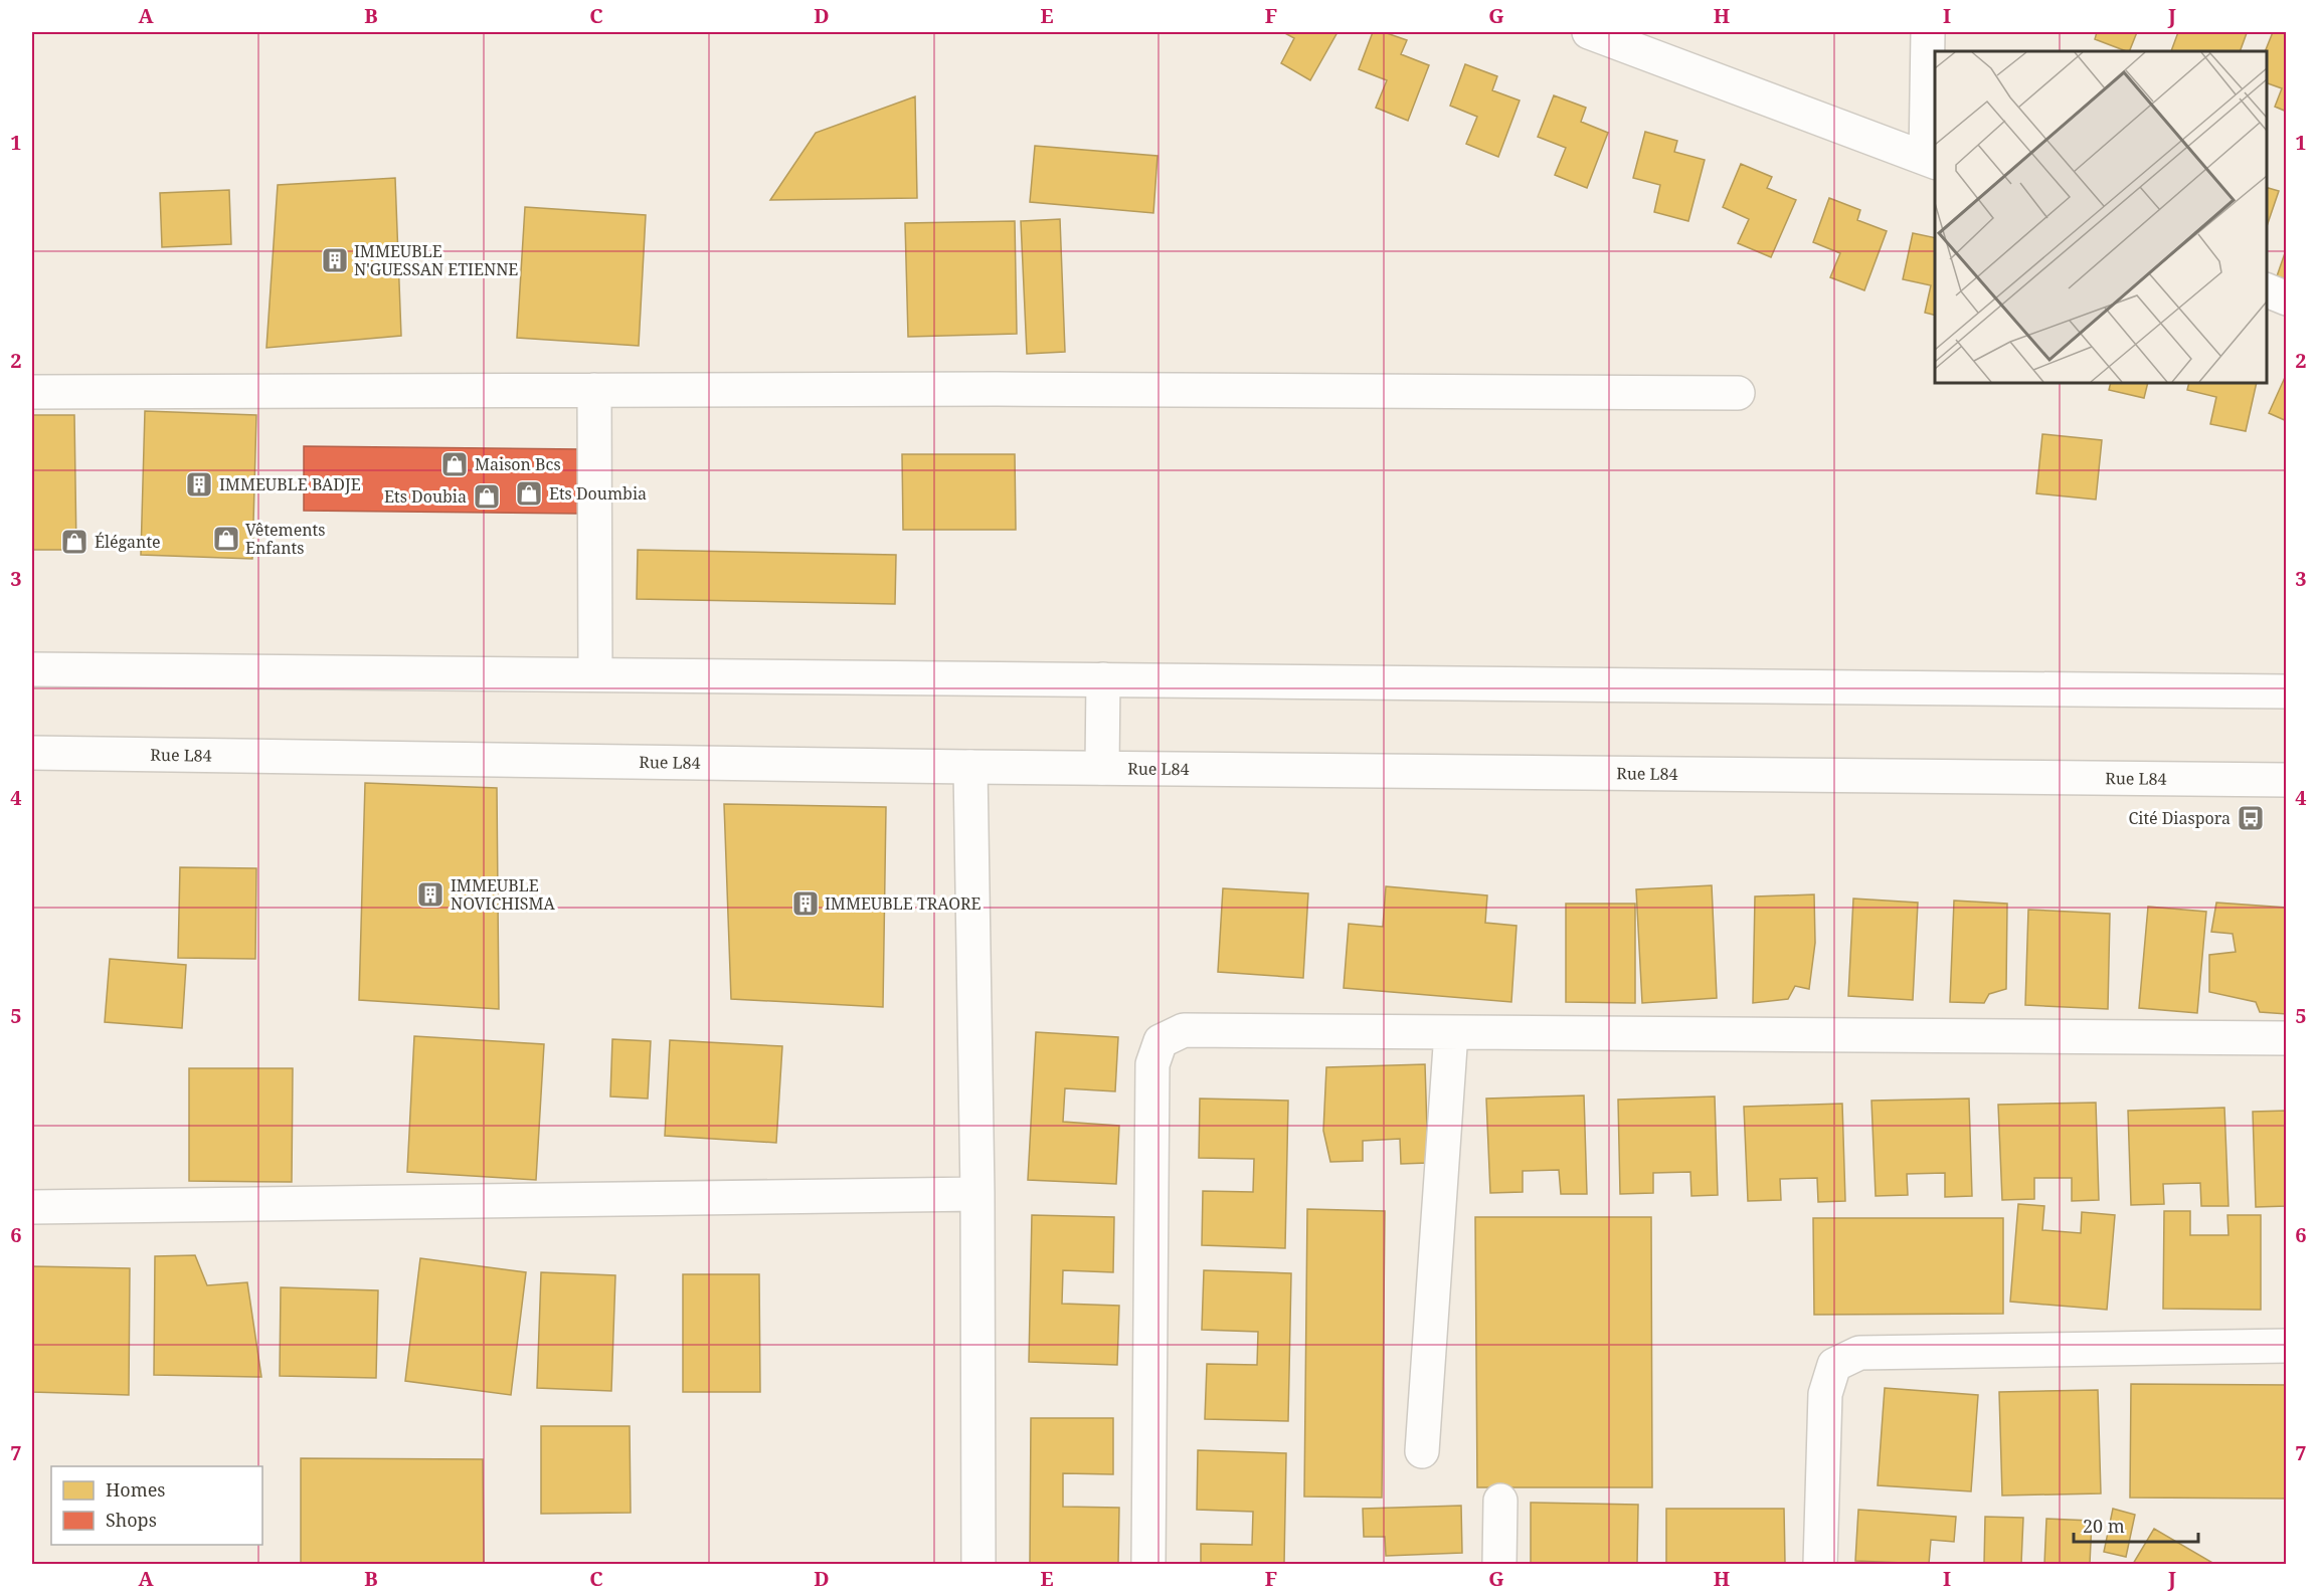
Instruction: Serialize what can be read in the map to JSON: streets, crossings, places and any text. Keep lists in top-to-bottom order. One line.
{"streets":{"street":["Rue L84"]},"places":{"building":["IMMEUBLE N'GUESSAN ETIENNE","IMMEUBLE BADJE","IMMEUBLE NOVICHISMA","IMMEUBLE TRAORE"],"shop":["Maison Bcs","Ets Doumbia","Ets Doubia","Vêtements Enfants","Élégante"],"bus stop":["Cité Diaspora"]},"legend":["Homes","Shops"],"scale_bar":"20 m","grid":{"columns":["A","B","C","D","E","F","G","H","I","J"],"rows":["1","2","3","4","5","6","7"]}}
